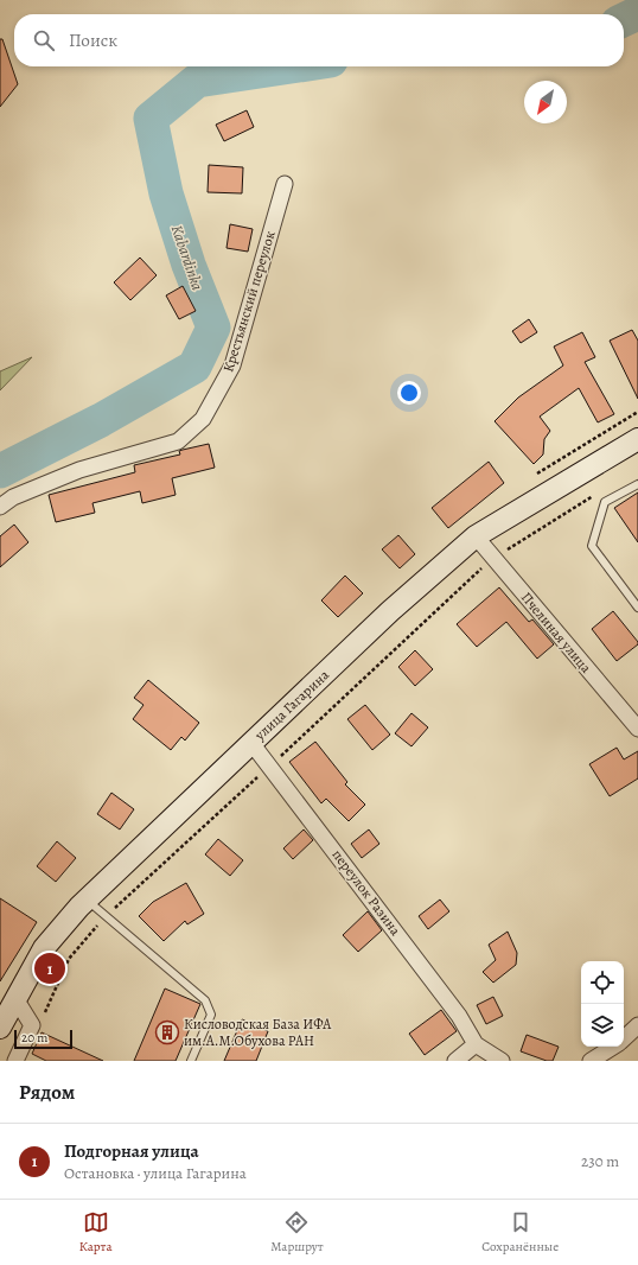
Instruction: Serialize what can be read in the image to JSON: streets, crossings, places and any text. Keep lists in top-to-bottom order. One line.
{"streets":{"street":["Крестьянский переулок","Пчелиная улица","улица Гагарина","переулок Разина"]},"crossings":[["Пчелиная улица","улица Гагарина"],["улица Гагарина","переулок Разина"]],"water":["Kabardinka"],"places":{"building":["Кисловодская База ИФА им.А.М.Обухова РАН"]},"scale_bar":"20 m","north":"bottom left","page":{"search":"Поиск","pins":"1","scale":"20 m","heading":"Рядом","list":[{"mark":"1","name":"Подгорная улица","note":"Остановка · улица Гагарина","value":"230 m"}],"nav":["Карта","Маршрут","Сохранённые"]}}
